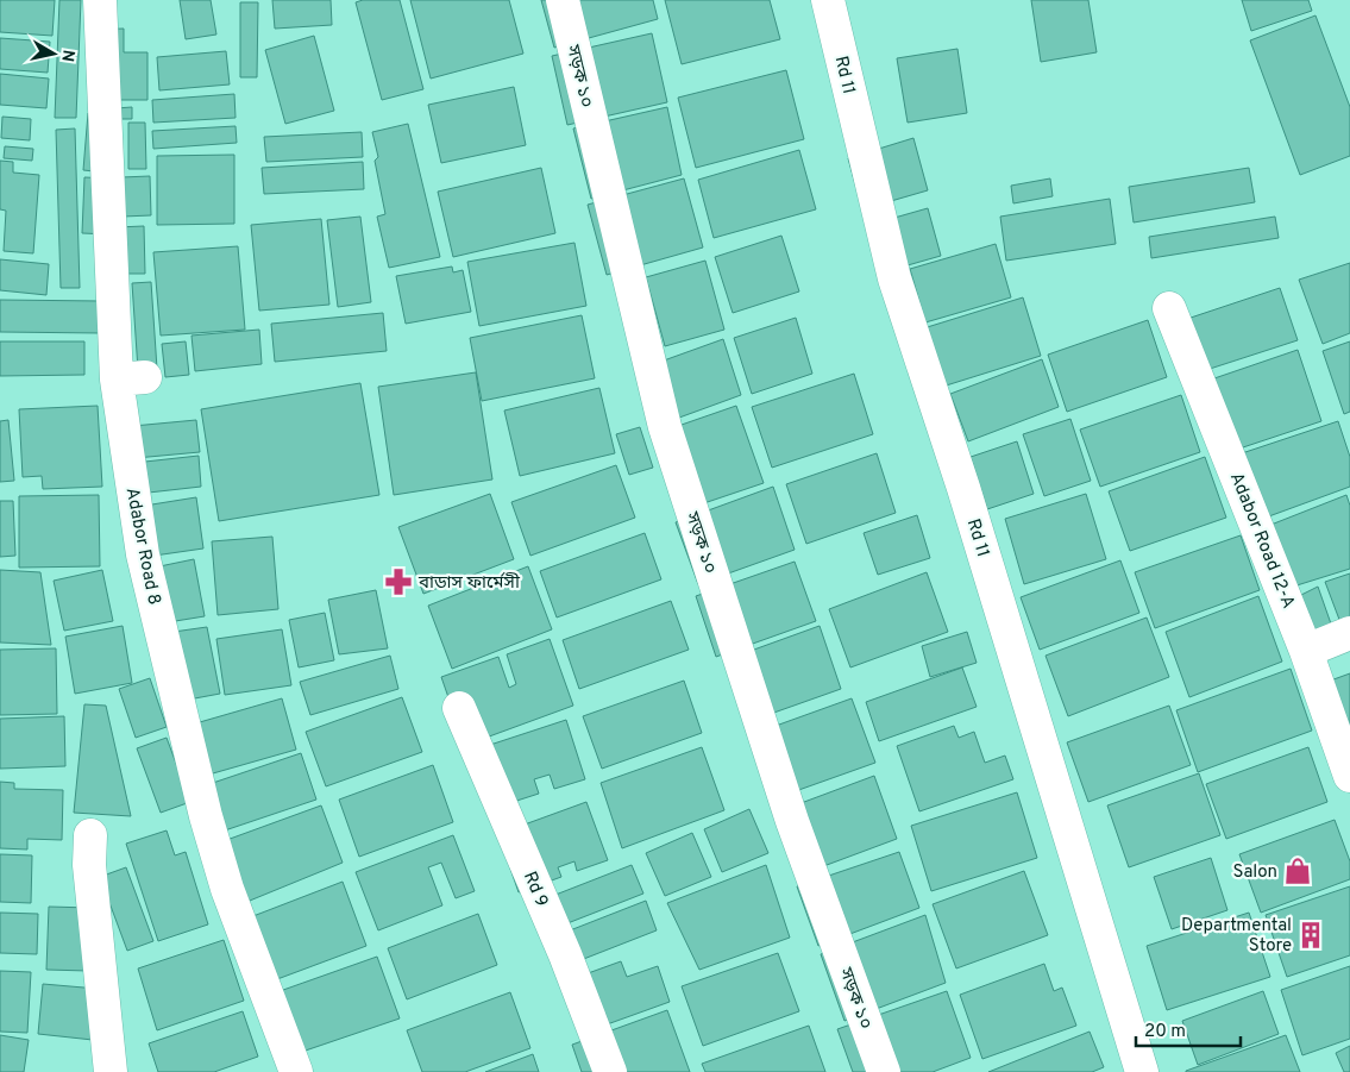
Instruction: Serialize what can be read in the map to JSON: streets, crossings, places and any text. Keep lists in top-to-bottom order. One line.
{"streets":{"street":["Rd 11","সড়ক ১০","Adabor Road 12-A","Adabor Road 8","Rd 9"]},"places":{"pharmacy":["বাডাস ফার্মেসী"],"shop":["Salon"],"building":["Departmental Store"]},"scale_bar":"20 m","north":"right"}
